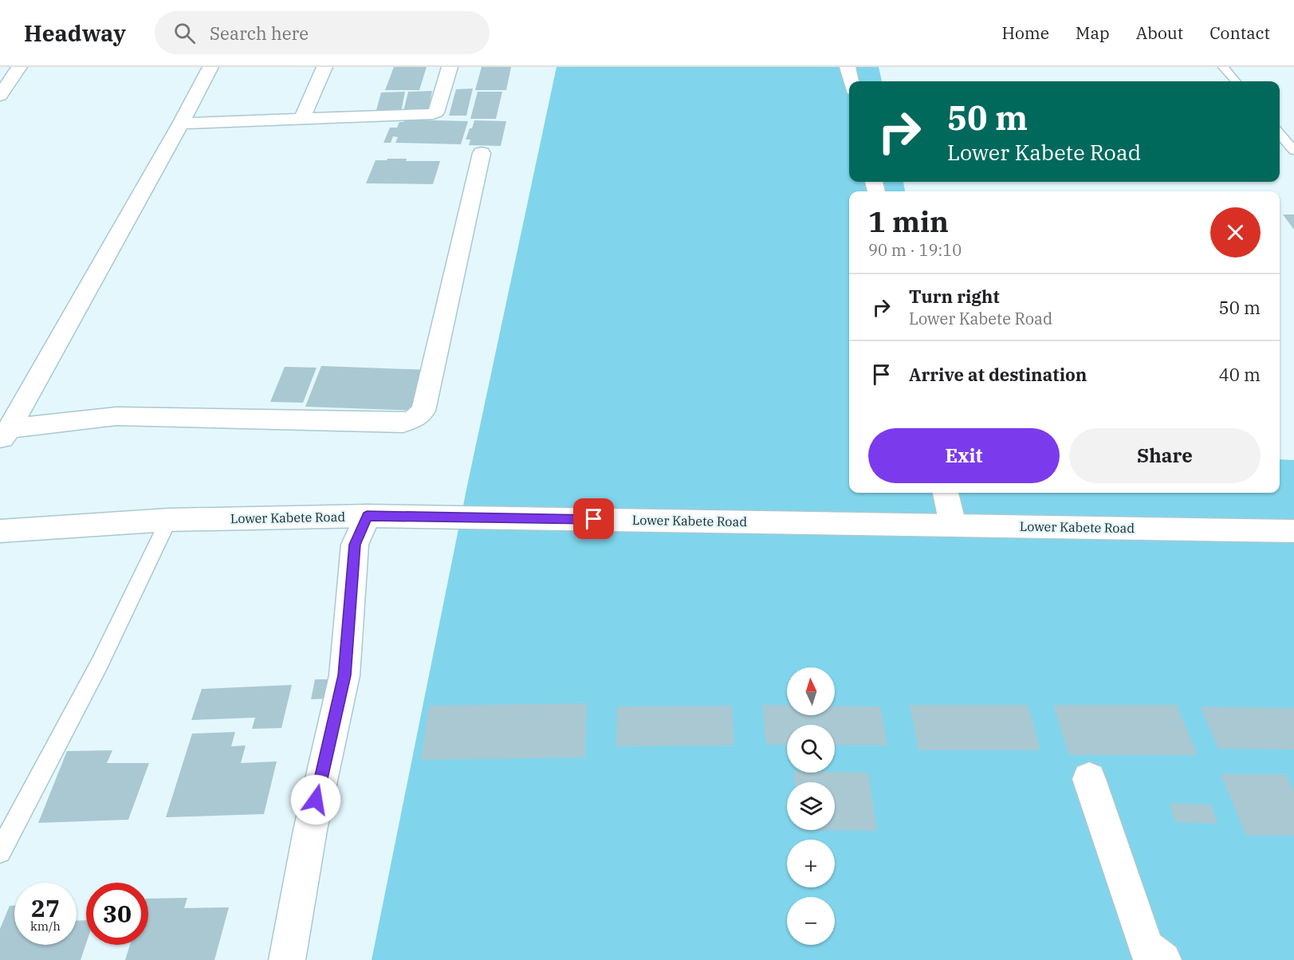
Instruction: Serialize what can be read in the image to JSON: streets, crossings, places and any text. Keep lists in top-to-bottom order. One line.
{"streets":{"street":["Lower Kabete Road"]},"north":"top","page":{"header":"Headway","search":"Search here","nav":["Home","Map","About","Contact"],"turn":["50 m","Lower Kabete Road"],"heading":["1 min","90 m · 19:10"],"list":[{"name":"Turn right","note":"Lower Kabete Road","value":"50 m"},{"name":"Arrive at destination","value":"40 m"}],"buttons":["Exit","Share"],"map_buttons":["+","−"],"speed":"27 km/h","limit":"30"}}
